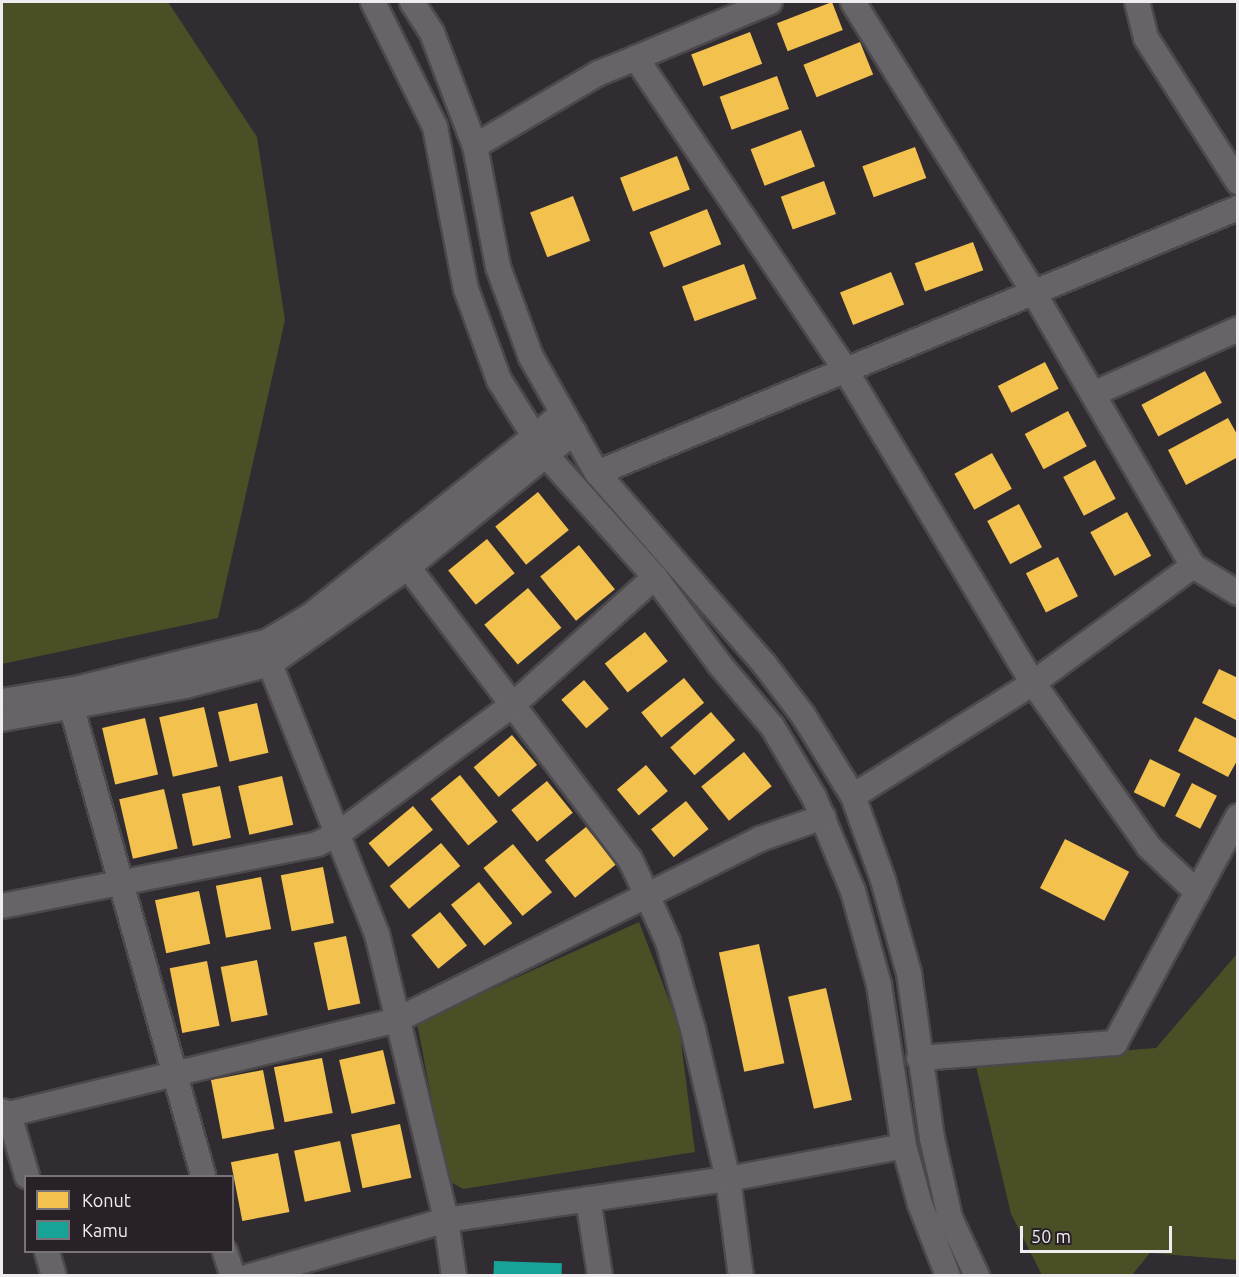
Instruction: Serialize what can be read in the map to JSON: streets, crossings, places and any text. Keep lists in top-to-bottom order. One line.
{"legend":["Konut","Kamu"],"scale_bar":"50 m"}
